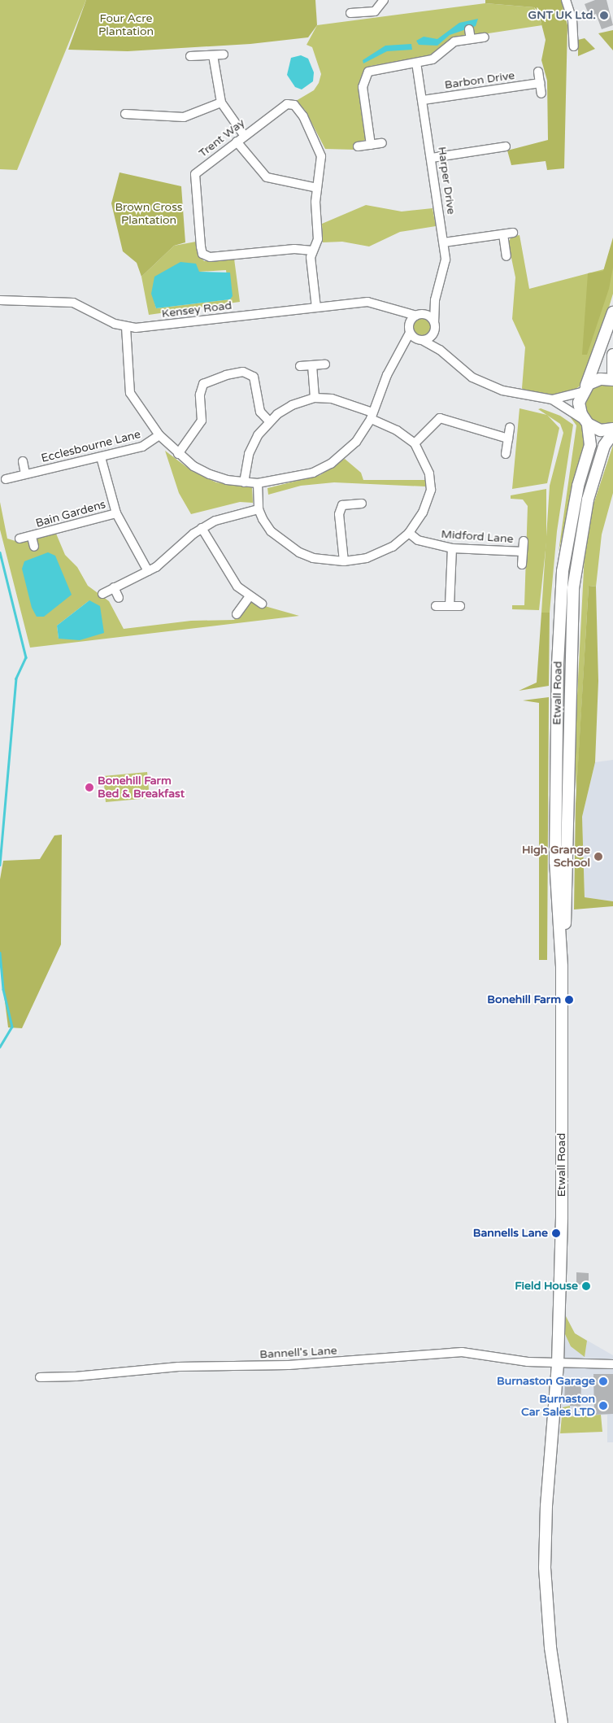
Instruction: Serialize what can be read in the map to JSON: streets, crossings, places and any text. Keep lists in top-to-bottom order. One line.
{"streets":{"highway":["Etwall Road"],"street":["Barbon Drive","Trent Way","Harper Drive","Kensey Road","Ecclesbourne Lane","Bain Gardens","Midford Lane","Bannell's Lane"]},"crossings":[["Barbon Drive","Harper Drive"],["Trent Way","Kensey Road"],["Harper Drive","Kensey Road"],["Harper Drive","Ecclesbourne Lane"],["Etwall Road","Bannell's Lane"]],"parks":["Four Acre Plantation","Brown Cross Plantation"],"places":["GNT UK Ltd.","Bonehill Farm Bed & Breakfast","High Grange School","Bonehill Farm","Bannells Lane","Field House","Burnaston Garage","Burnaston Car Sales LTD"]}
